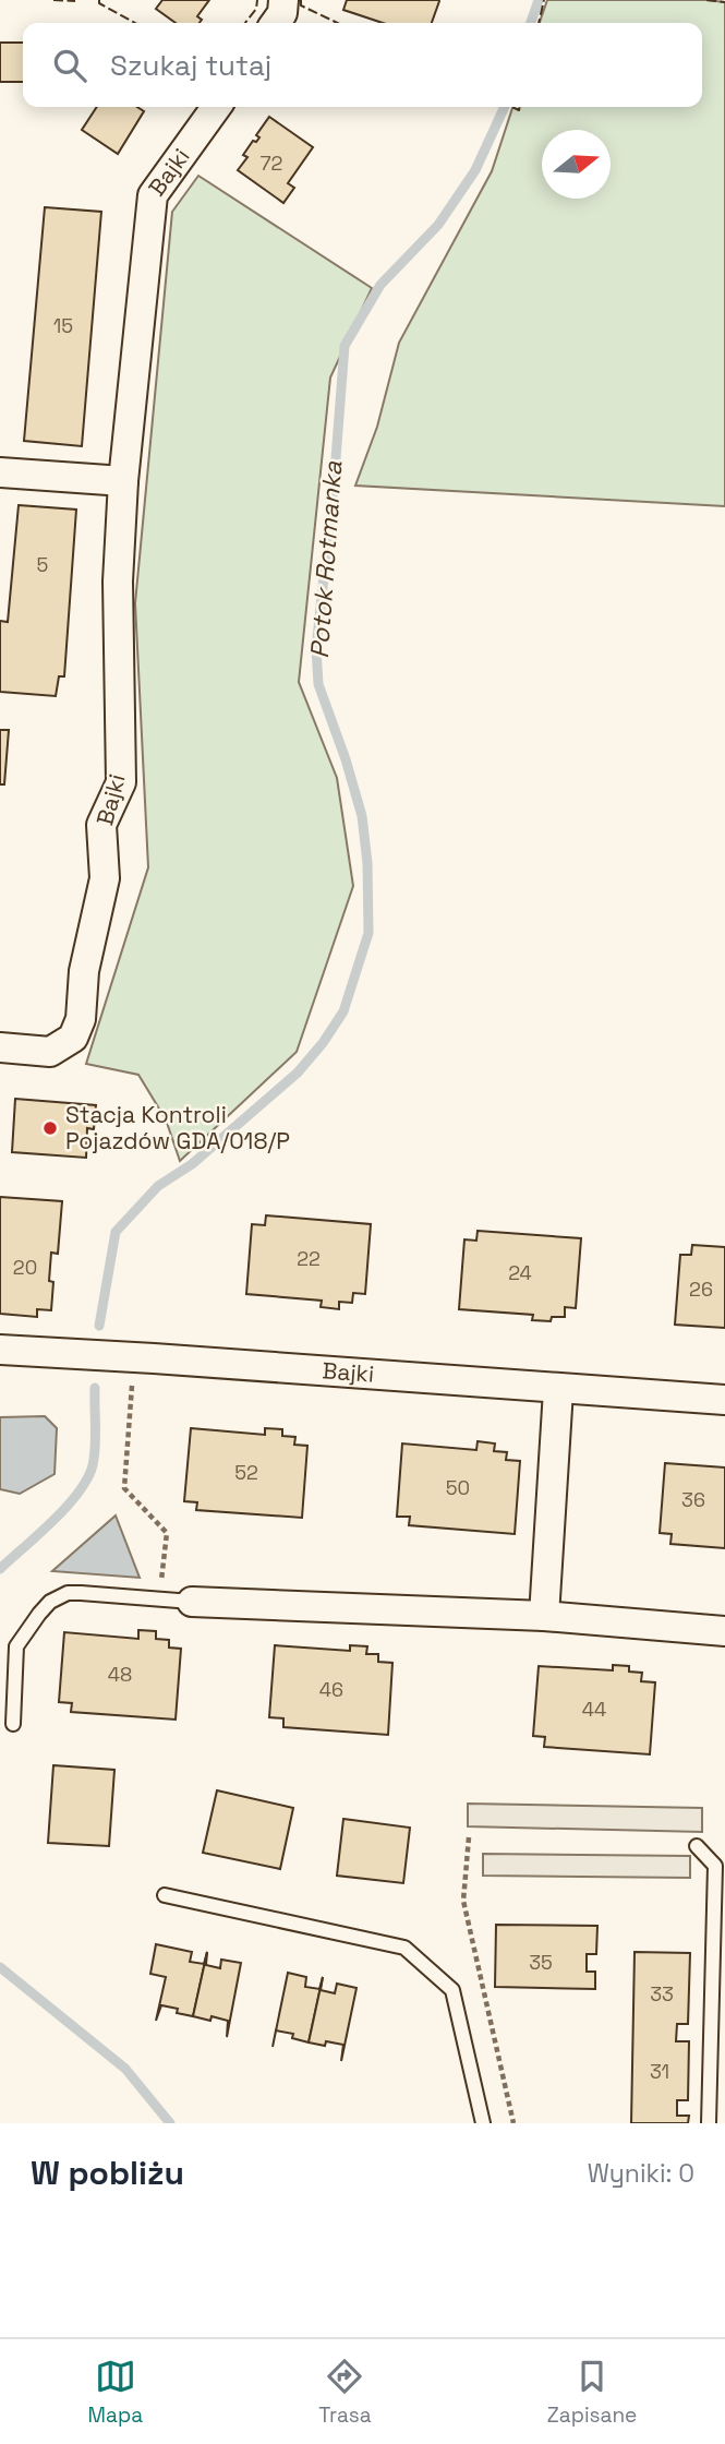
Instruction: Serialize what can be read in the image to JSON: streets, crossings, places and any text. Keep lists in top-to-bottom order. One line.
{"streets":{"street":["Bajki"]},"water":["Potok Rotmanka"],"places":["Stacja Kontroli Pojazdów GDA/018/P"],"house_numbers":["72","15","5","22","20","24","26","52","50","36","48","46","44","35","33","31"],"north":"right","page":{"search":"Szukaj tutaj","heading":["W pobliżu","Wyniki: 0"],"nav":["Mapa","Trasa","Zapisane"]}}
